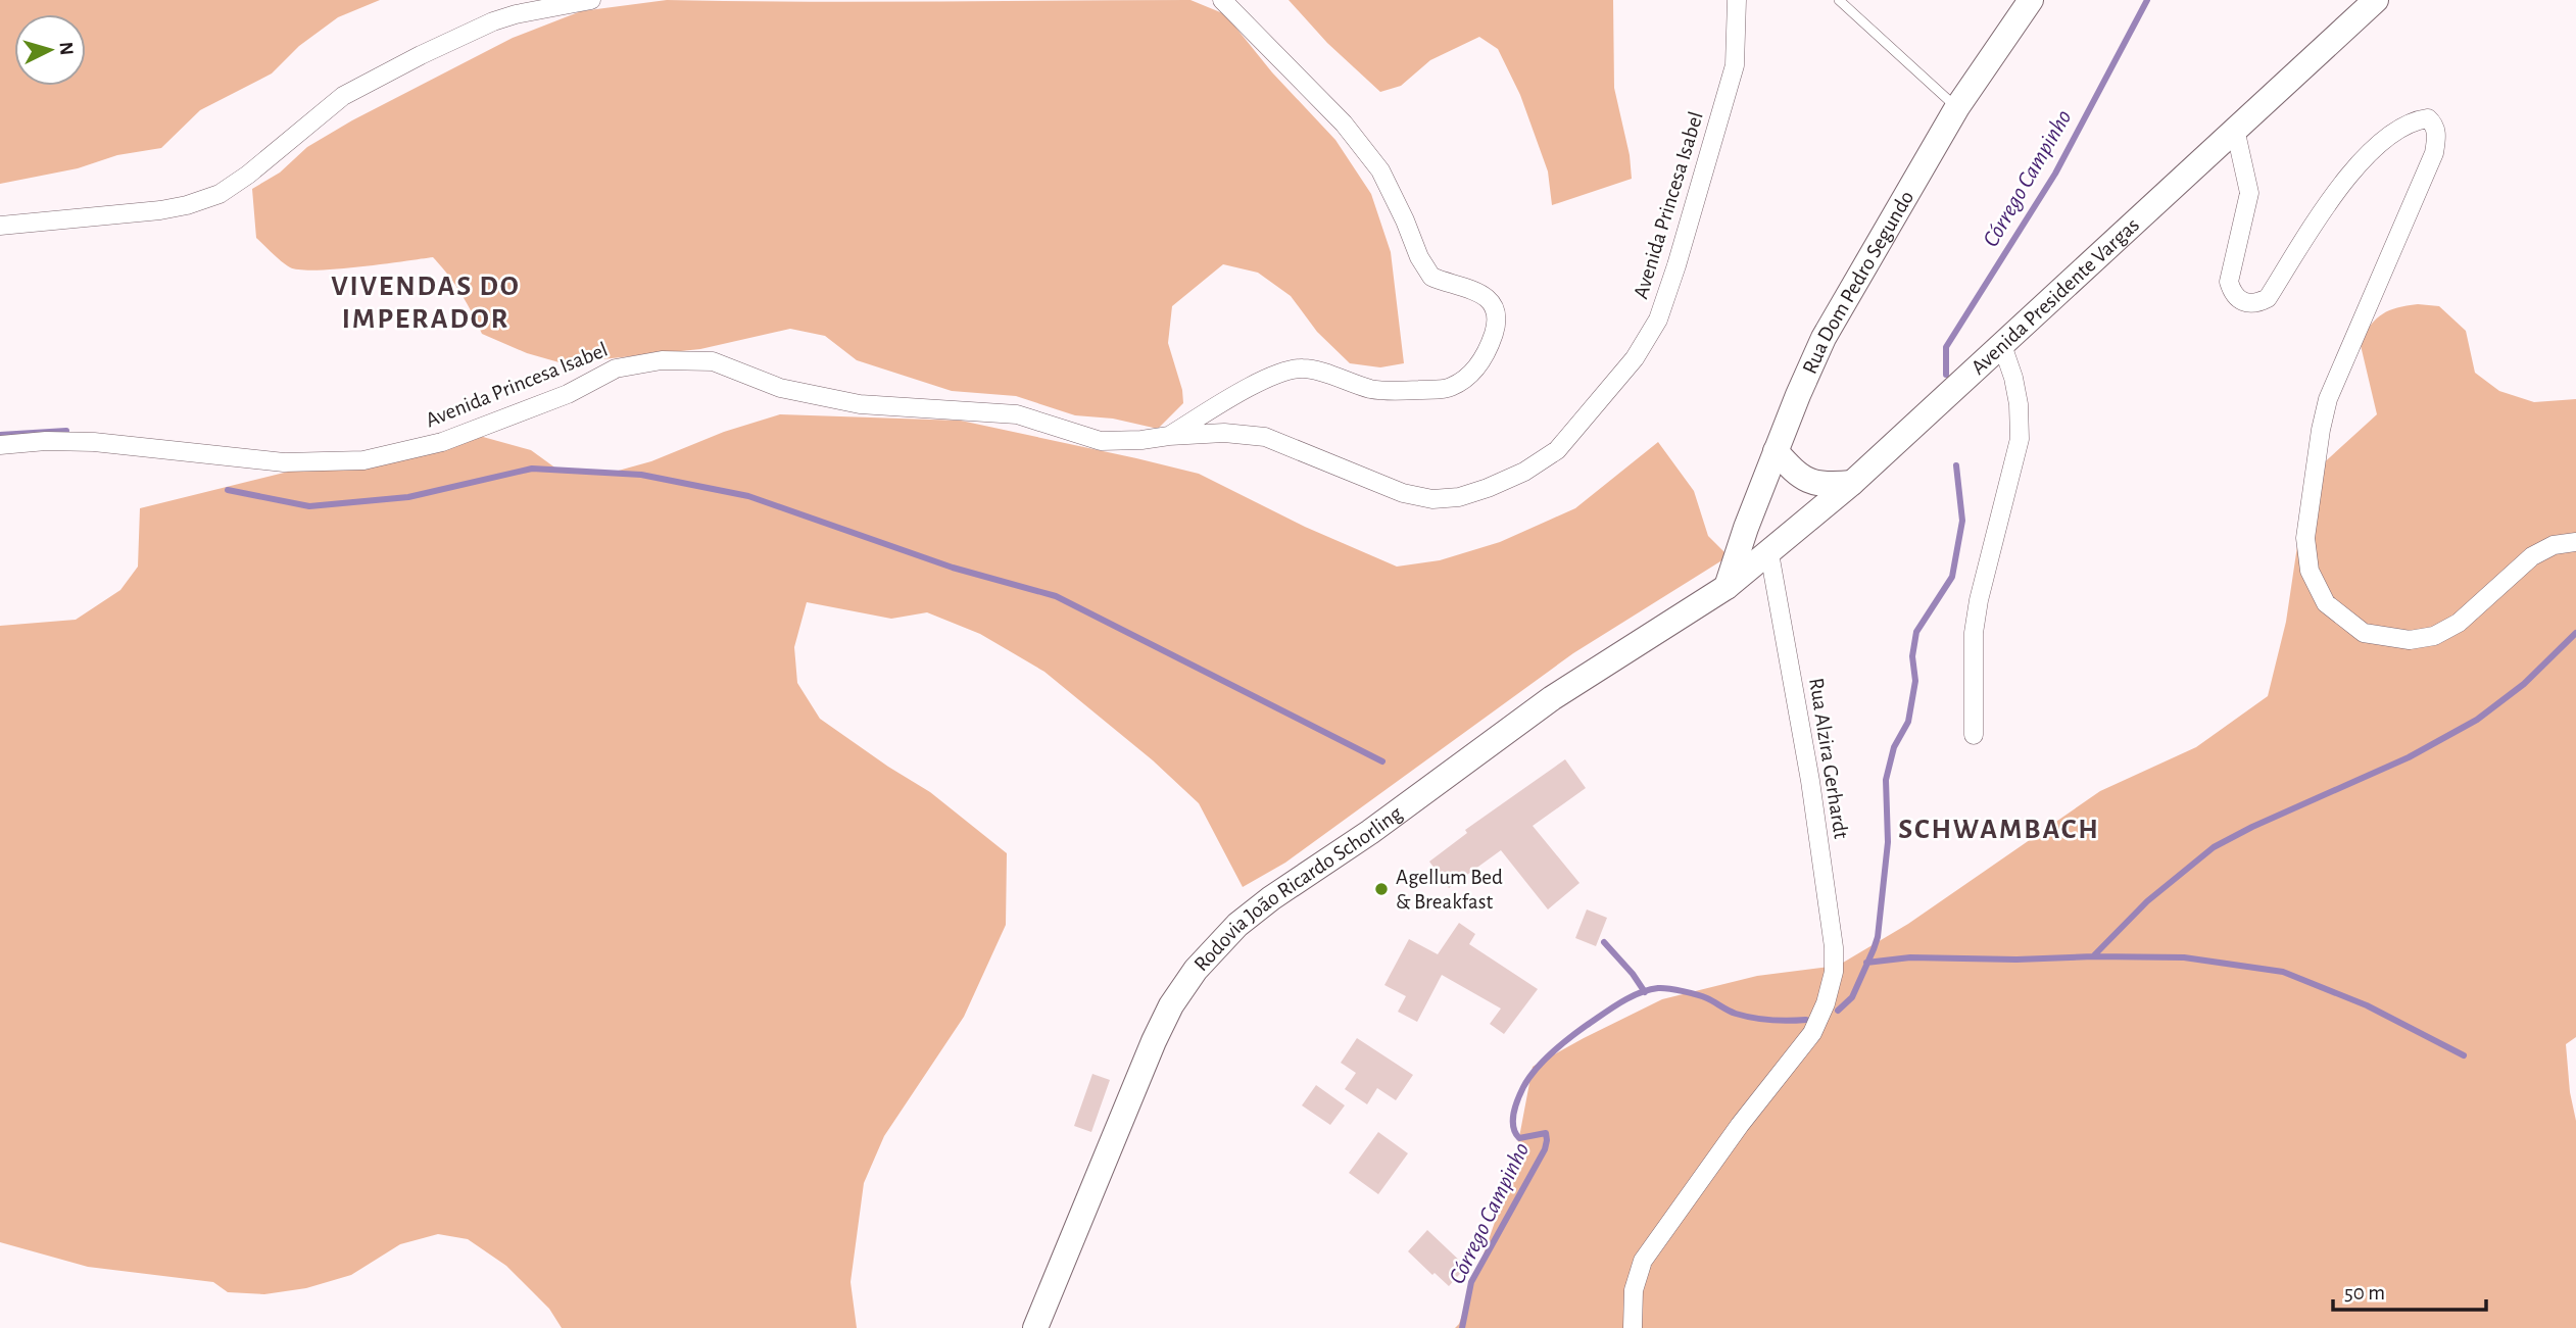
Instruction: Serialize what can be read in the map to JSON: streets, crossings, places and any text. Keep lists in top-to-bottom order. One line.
{"streets":{"main road":["Rua Dom Pedro Segundo","Avenida Presidente Vargas","Rodovia João Ricardo Schorling"],"street":["Avenida Princesa Isabel","Rua Alzira Gerhardt"]},"crossings":[["Rua Dom Pedro Segundo","Avenida Presidente Vargas"],["Rua Dom Pedro Segundo","Rodovia João Ricardo Schorling"],["Avenida Presidente Vargas","Rua Alzira Gerhardt"],["Avenida Presidente Vargas","Rodovia João Ricardo Schorling"]],"districts":["VIVENDAS DO IMPERADOR","SCHWAMBACH"],"water":["Córrego Campinho"],"places":["Agellum Bed & Breakfast"],"scale_bar":"50 m","north":"right"}
